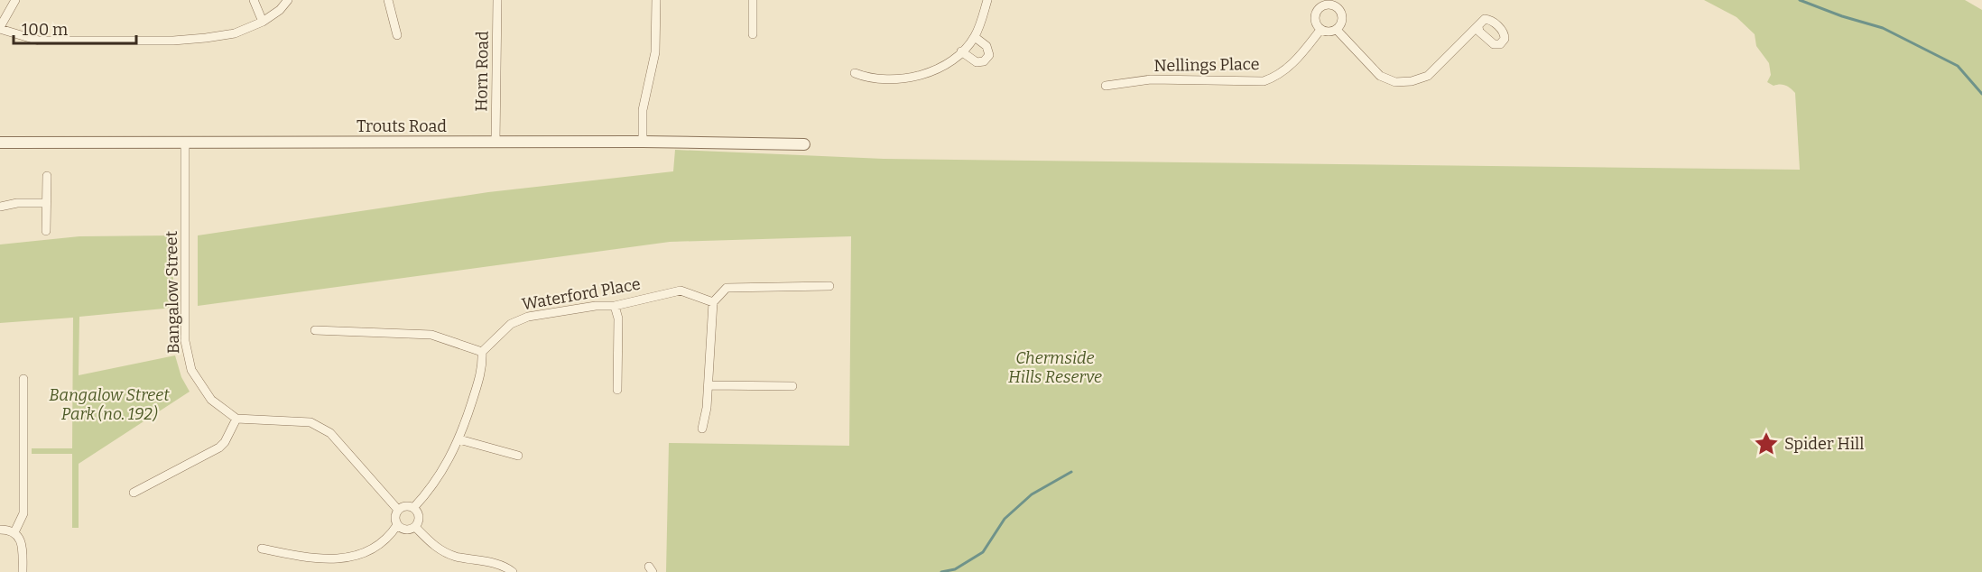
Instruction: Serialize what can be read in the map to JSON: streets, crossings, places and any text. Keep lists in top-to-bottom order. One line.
{"streets":{"street":["Nellings Place","Horn Road","Trouts Road","Bangalow Street","Waterford Place"]},"crossings":[["Horn Road","Trouts Road"],["Trouts Road","Bangalow Street"]],"parks":["Chermside Hills Reserve","Bangalow Street Park (no. 192)"],"places":{"place":["Spider Hill"]},"scale_bar":"100 m"}
